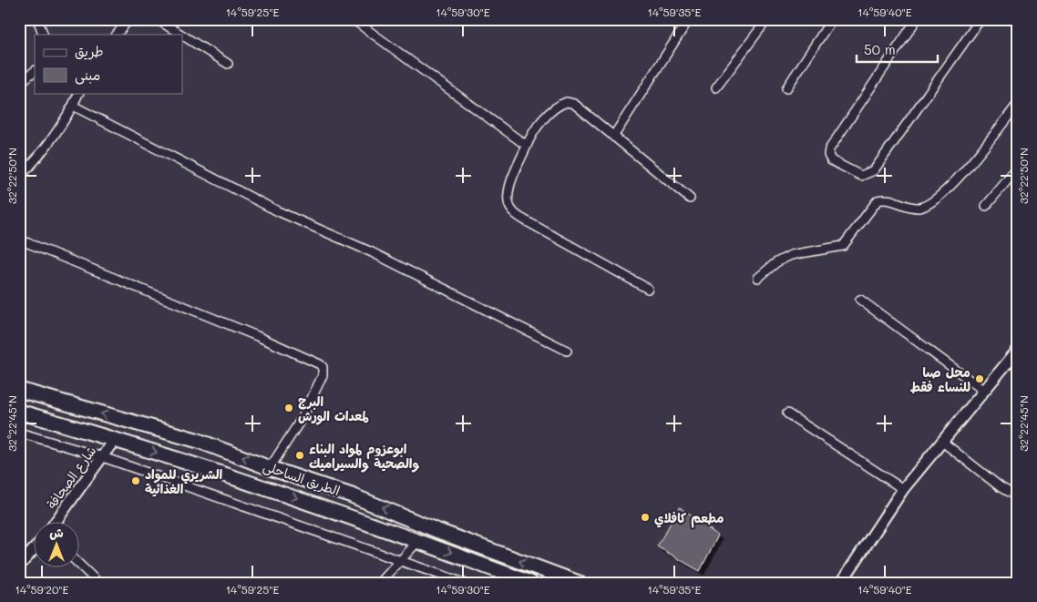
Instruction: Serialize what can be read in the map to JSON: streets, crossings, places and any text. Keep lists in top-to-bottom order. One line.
{"streets":{"highway":["الطريق الساحلى"],"street":["شارع الصحافة"]},"crossings":[["شارع الصحافة","الطريق الساحلى"]],"places":["محل صبا للنساء فقط","البرج لمعدات الورش","ابوعزوم لمواد البناء والصحية والسيراميك","الشريري للمواد الغذائية","مطعم كافلاي"],"legend":["طريق","مبنى"],"scale_bar":"50 m","north":"top","coordinates":["14°59'25\"E","14°59'30\"E","14°59'35\"E","14°59'40\"E","32°22'50\"N","32°22'45\"N","14°59'20\"E"]}
